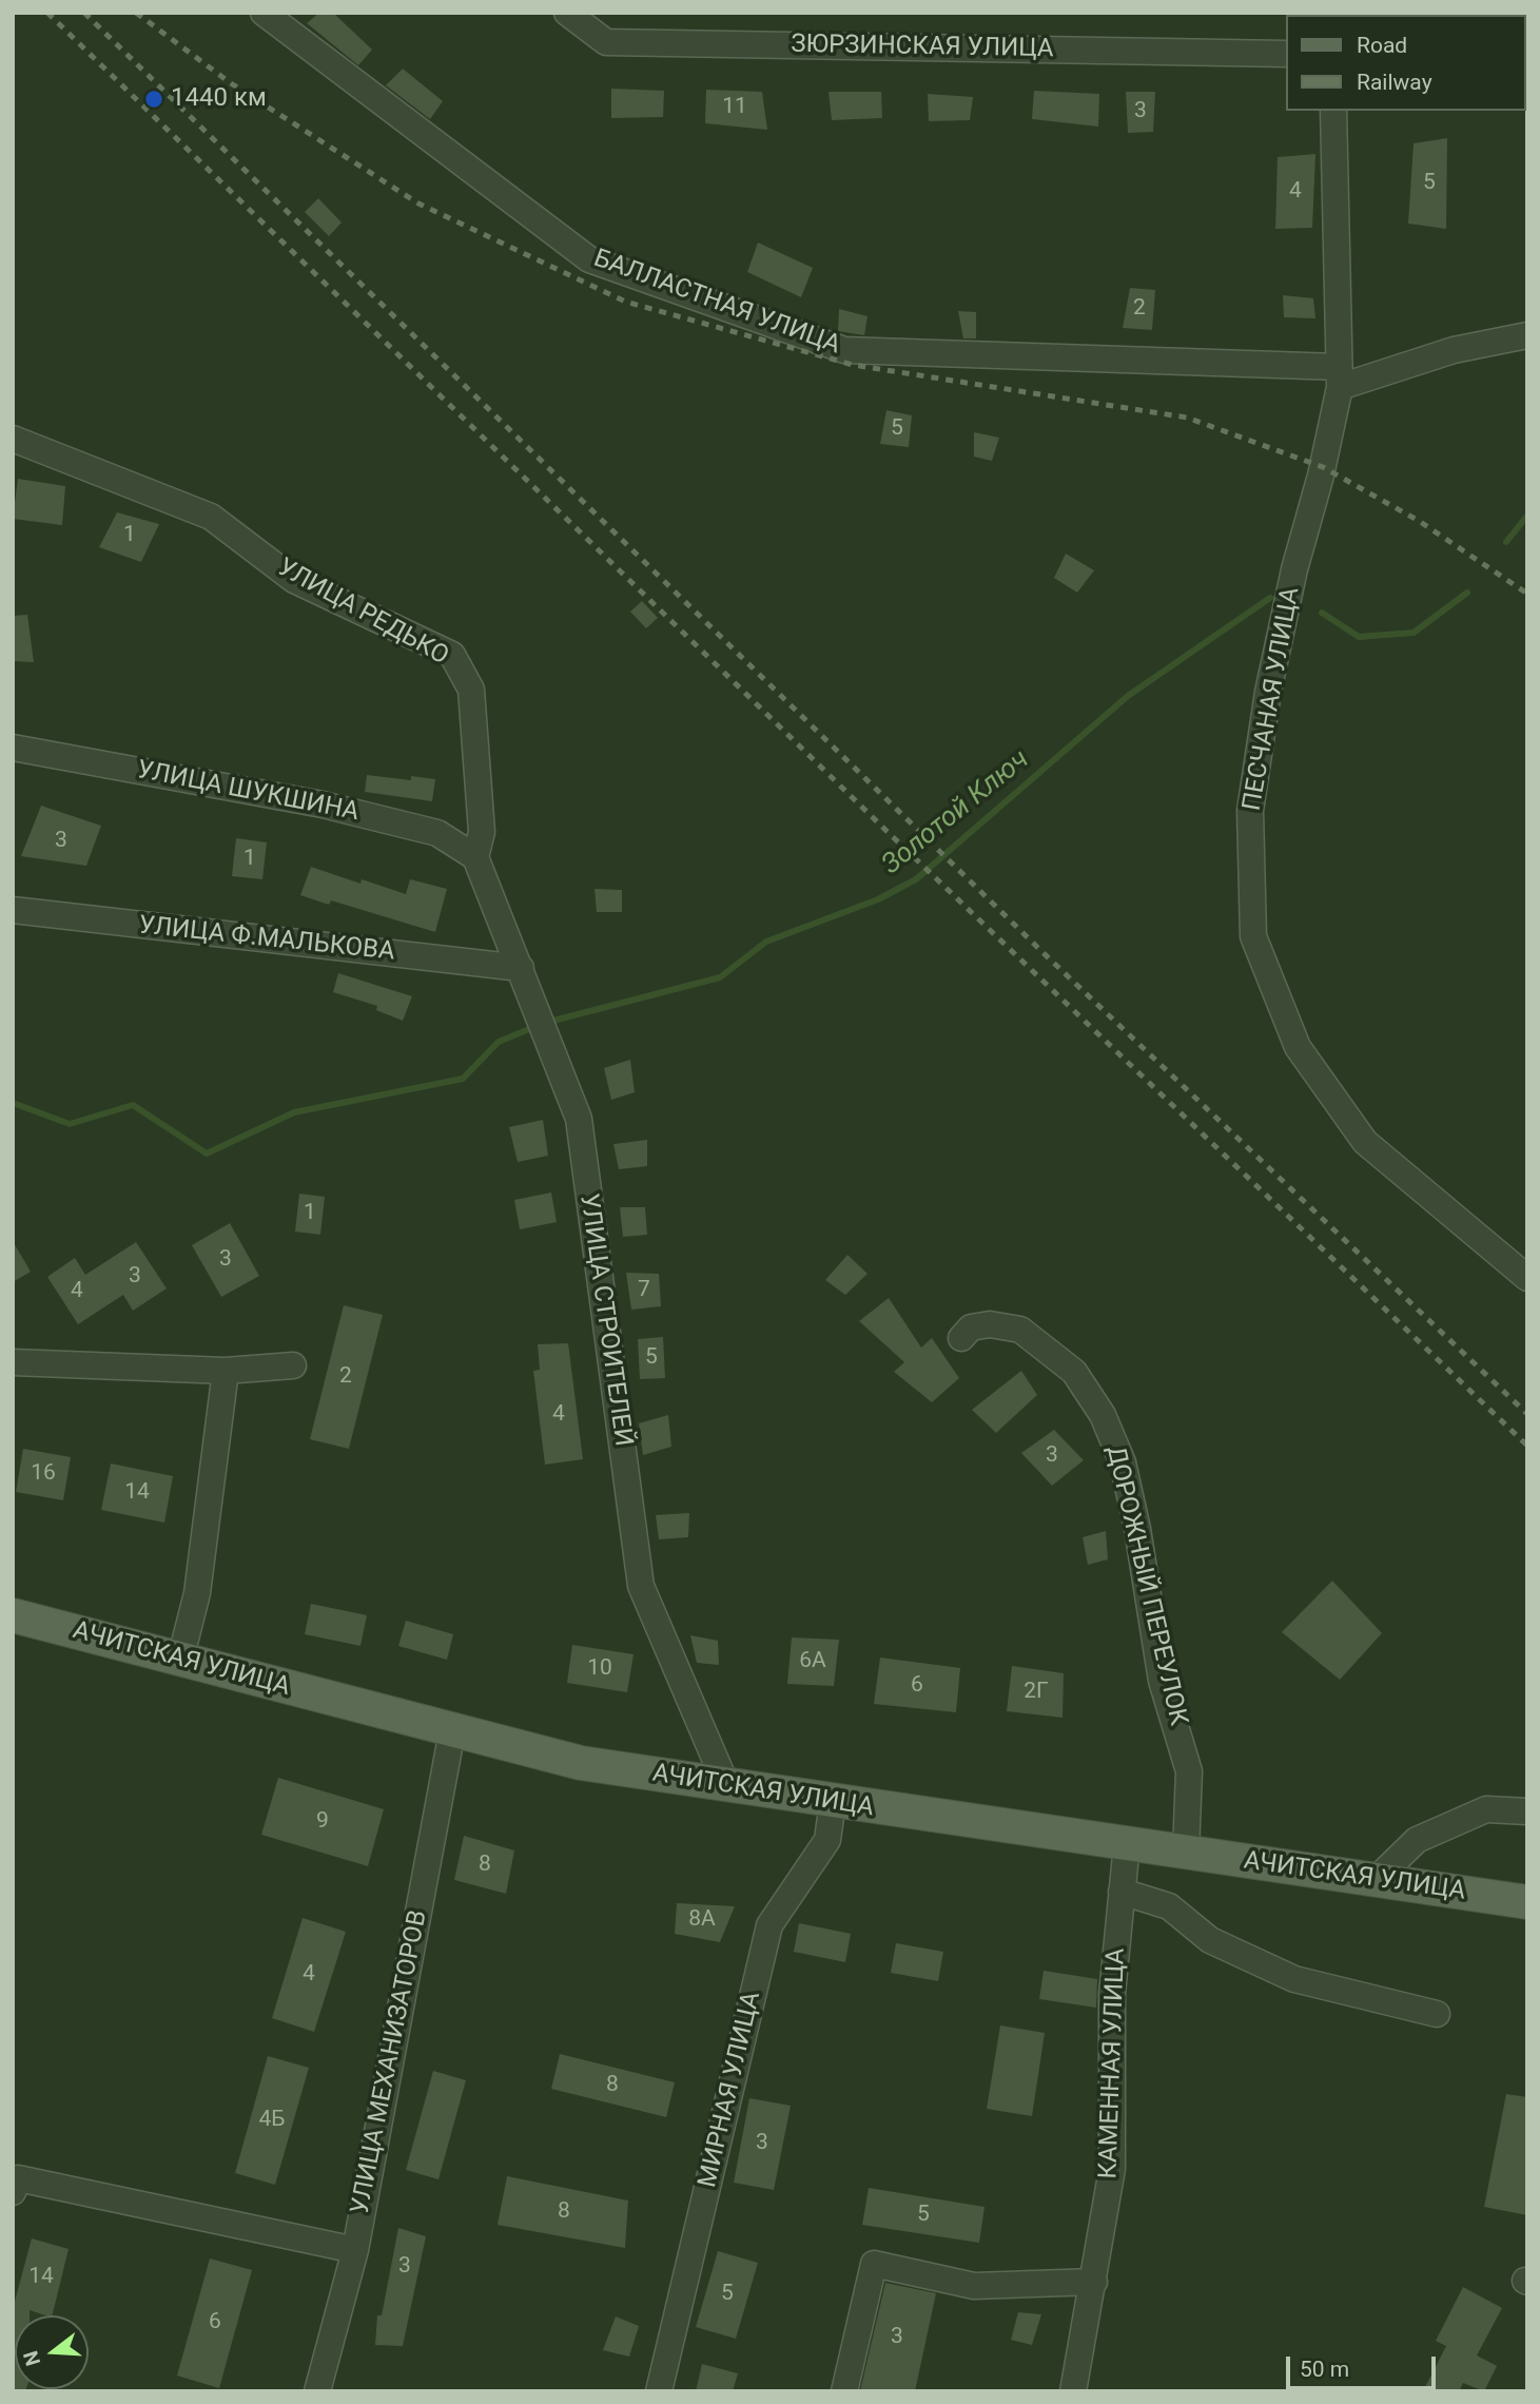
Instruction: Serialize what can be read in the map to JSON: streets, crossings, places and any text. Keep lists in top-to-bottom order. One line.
{"streets":{"main road":["АЧИТСКАЯ УЛИЦА"],"street":["ЗЮРЗИНСКАЯ УЛИЦА","БАЛЛАСТНАЯ УЛИЦА","УЛИЦА РЕДЬКО","ПЕСЧАНАЯ УЛИЦА","УЛИЦА ШУКШИНА","УЛИЦА Ф.МАЛЬКОВА","УЛИЦА СТРОИТЕЛЕЙ","ДОРОЖНЫЙ ПЕРЕУЛОК","УЛИЦА МЕХАНИЗАТОРОВ","КАМЕННАЯ УЛИЦА","МИРНАЯ УЛИЦА"]},"crossings":[["БАЛЛАСТНАЯ УЛИЦА","ПЕСЧАНАЯ УЛИЦА"],["УЛИЦА РЕДЬКО","УЛИЦА ШУКШИНА"],["УЛИЦА РЕДЬКО","УЛИЦА СТРОИТЕЛЕЙ"],["УЛИЦА ШУКШИНА","УЛИЦА СТРОИТЕЛЕЙ"],["УЛИЦА Ф.МАЛЬКОВА","УЛИЦА СТРОИТЕЛЕЙ"],["УЛИЦА СТРОИТЕЛЕЙ","АЧИТСКАЯ УЛИЦА"],["ДОРОЖНЫЙ ПЕРЕУЛОК","АЧИТСКАЯ УЛИЦА"],["АЧИТСКАЯ УЛИЦА","УЛИЦА МЕХАНИЗАТОРОВ"],["АЧИТСКАЯ УЛИЦА","КАМЕННАЯ УЛИЦА"],["АЧИТСКАЯ УЛИЦА","МИРНАЯ УЛИЦА"]],"water":["Золотой Ключ"],"places":["1440 км"],"house_numbers":["11","3","5","4","2","5","1","3","1","1","3","3","7","4","5","2","4","3","16","14","6А","10","6","2Г","9","8","8А","4","8","4Б","3","8","5","3","14","5","6","3"],"legend":["Road","Railway"],"scale_bar":"50 m","north":"left"}
